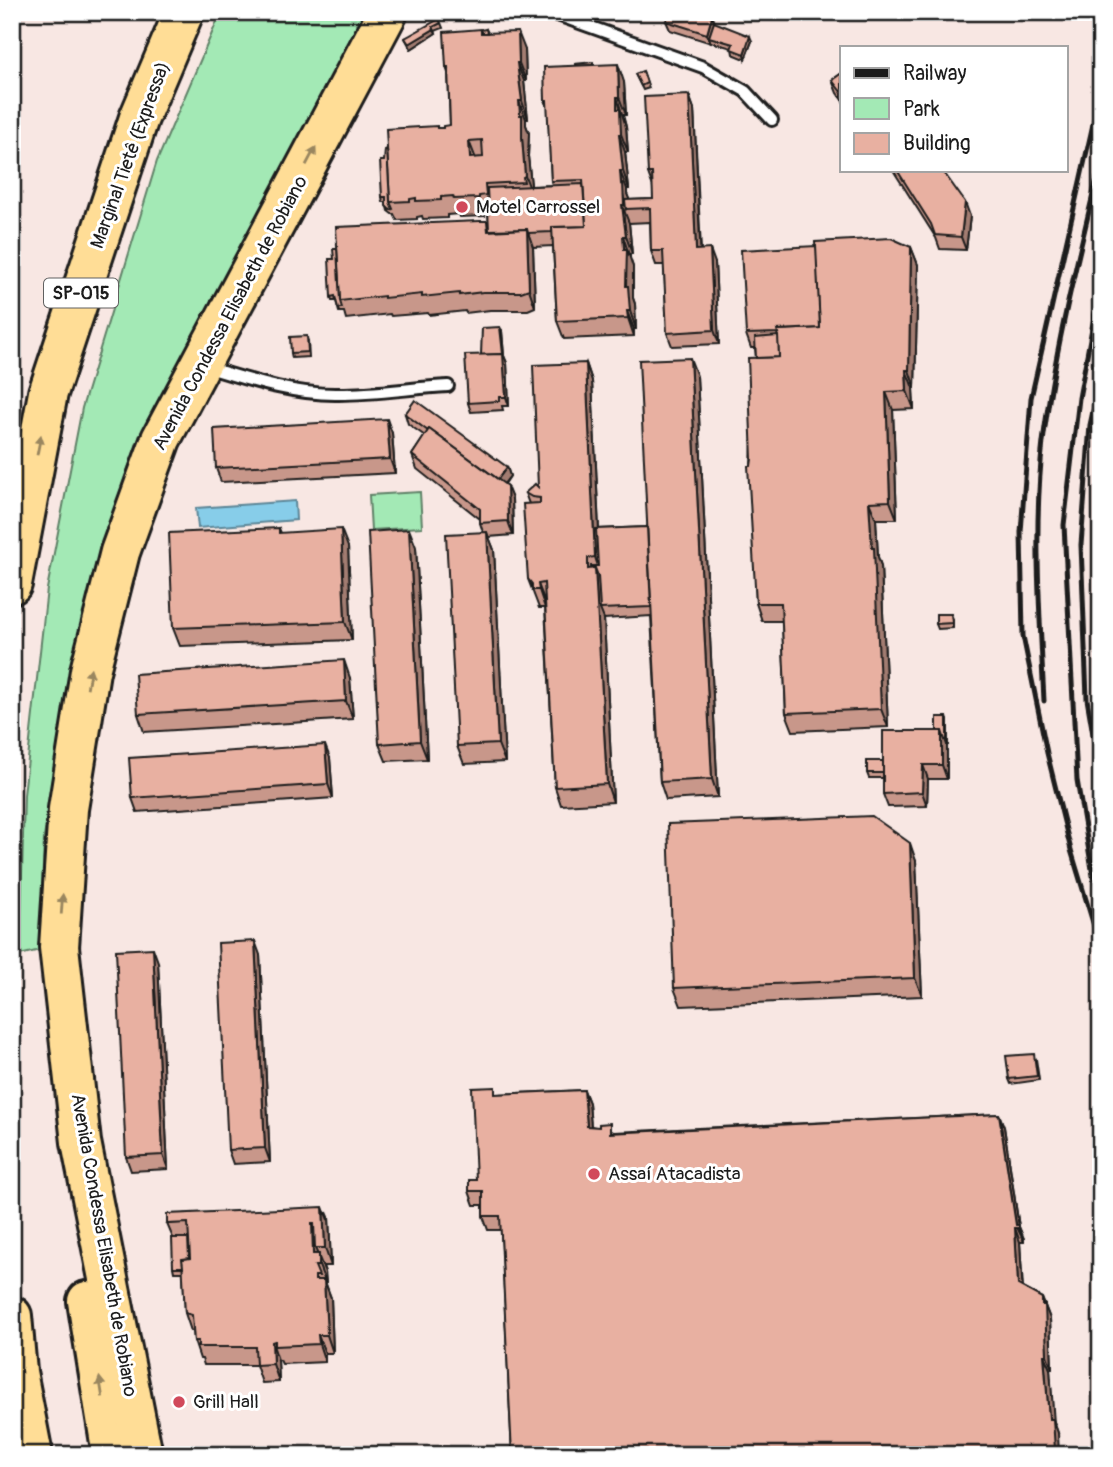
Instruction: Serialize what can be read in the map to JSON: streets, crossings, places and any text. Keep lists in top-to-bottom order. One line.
{"streets":{"highway":["Marginal Tietê (Expressa)","SP-015","Avenida Condessa Elisabeth de Robiano"]},"one_way":["Marginal Tietê (Expressa)","Avenida Condessa Elisabeth de Robiano"],"places":["Motel Carrossel","Assaí Atacadista","Grill Hall"],"legend":["Railway","Park","Building"]}
